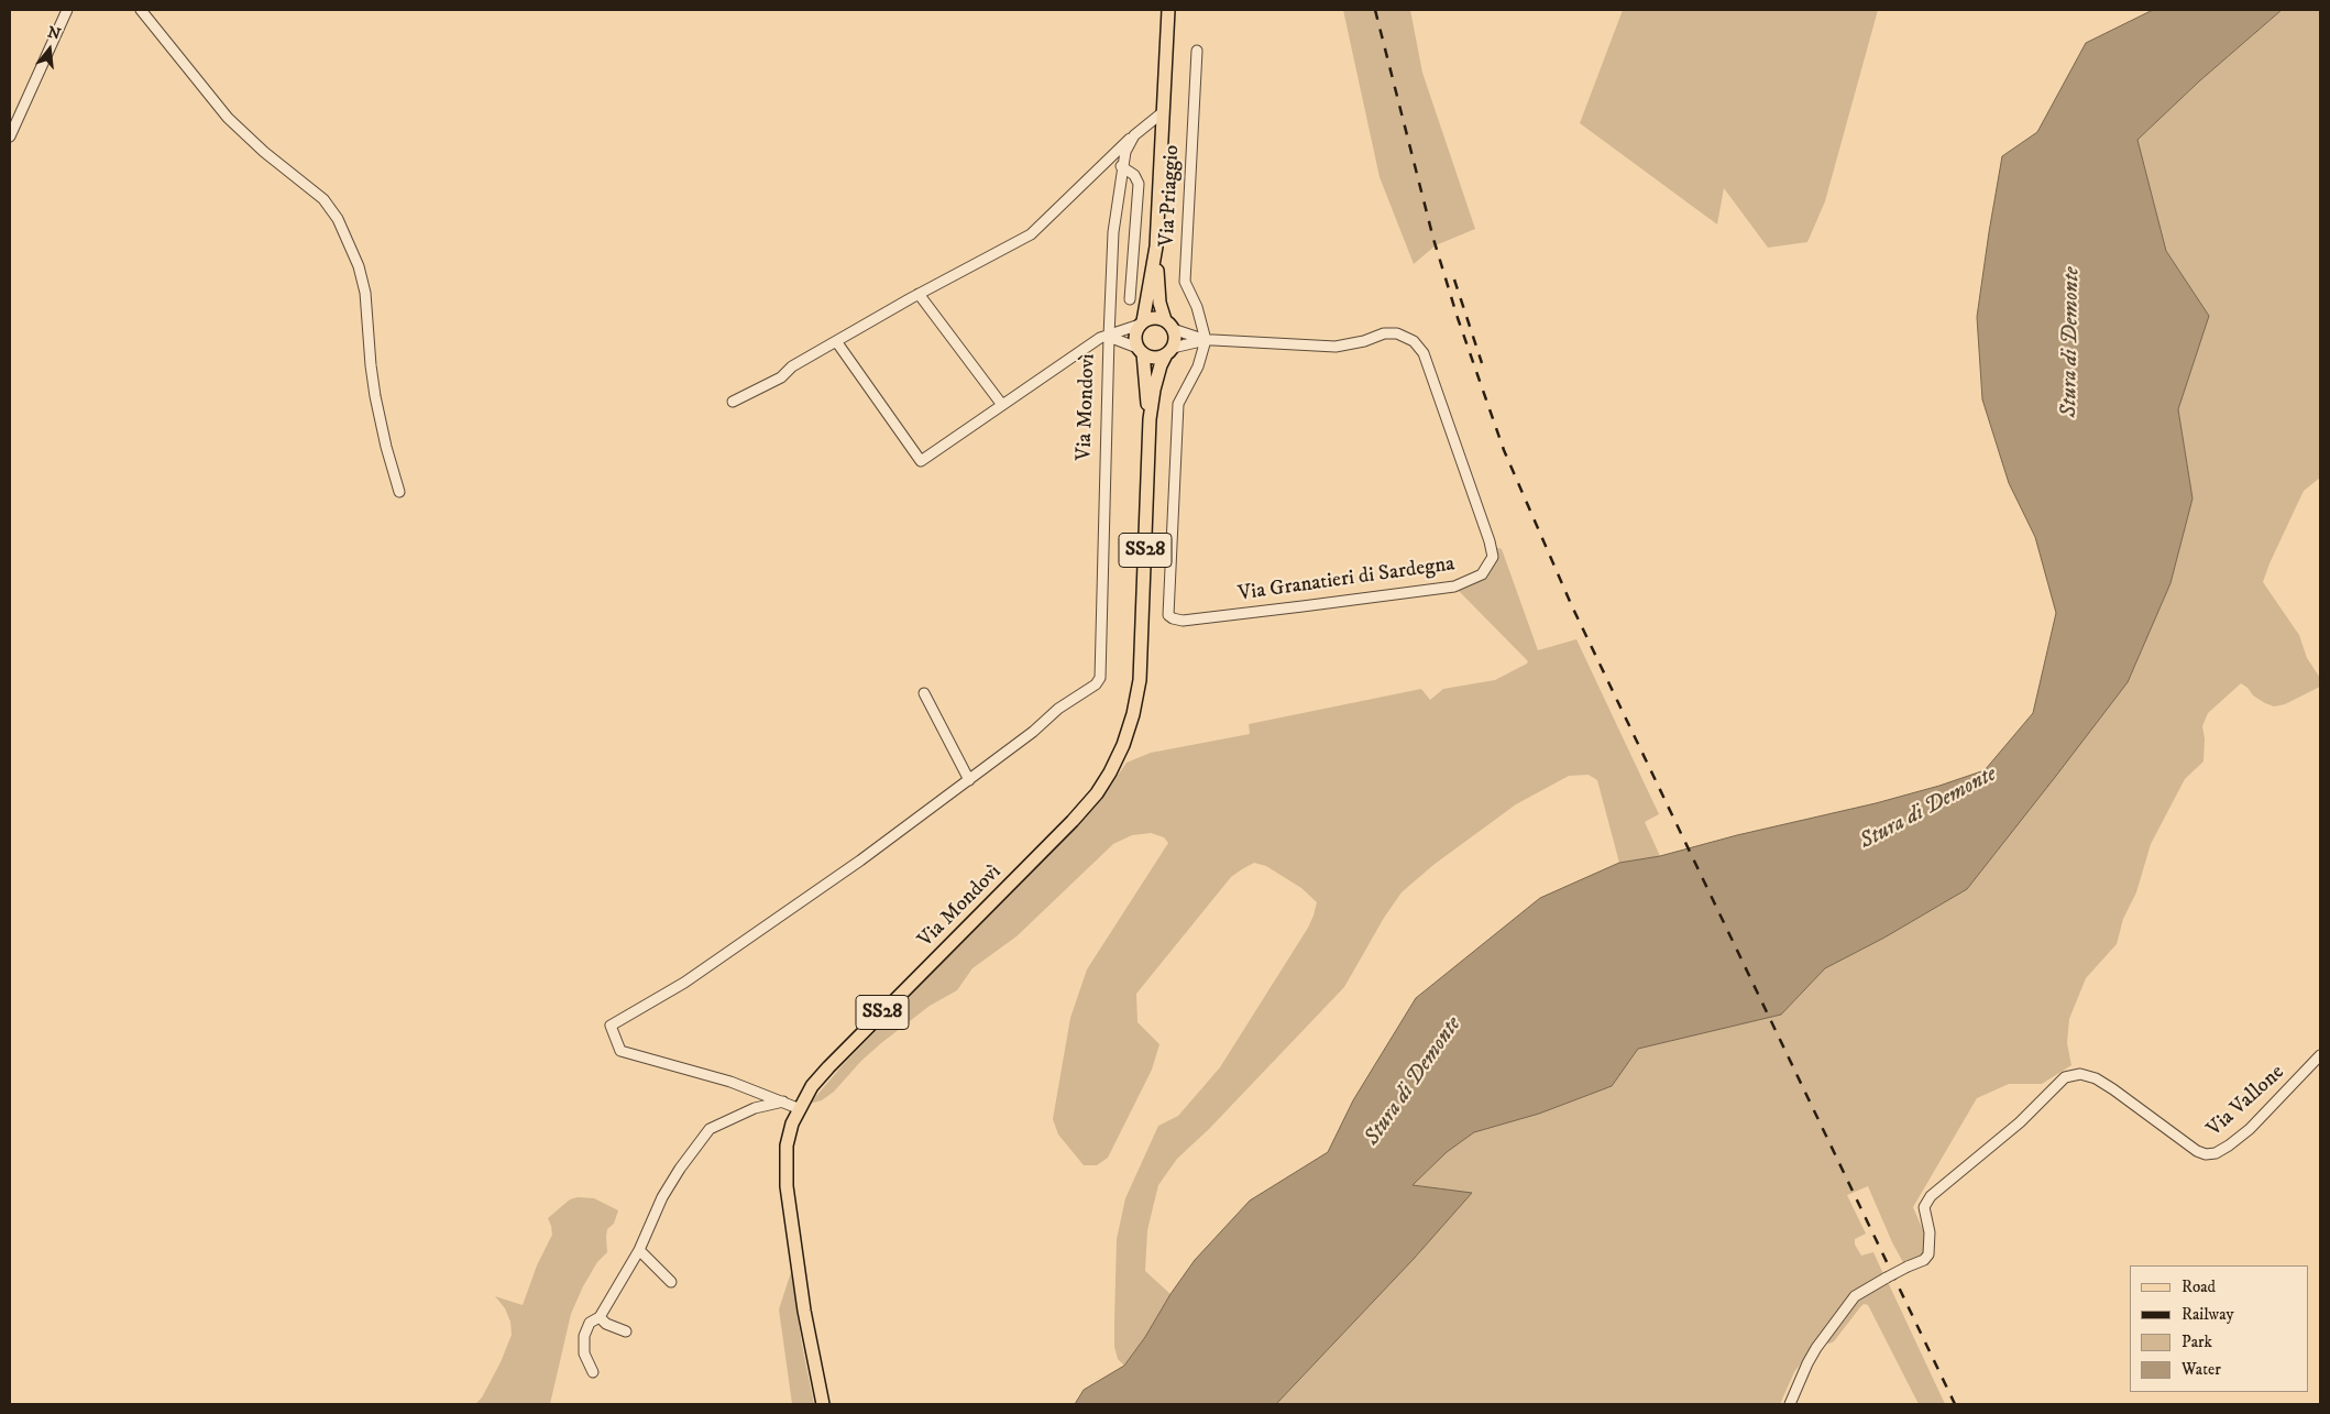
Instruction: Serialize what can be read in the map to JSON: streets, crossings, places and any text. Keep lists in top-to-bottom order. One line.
{"streets":{"main road":["Via Mondovì","SS28"],"street":["Via Priaggio","Via Granatieri di Sardegna","Via Vallone"]},"crossings":[["Via Priaggio","Via Granatieri di Sardegna"],["Via Mondovì","SS28"],["Via Mondovì","Via Granatieri di Sardegna"],["SS28","Via Granatieri di Sardegna"]],"water":["Stura di Demonte"],"legend":["Road","Railway","Park","Water"],"north":"top"}
